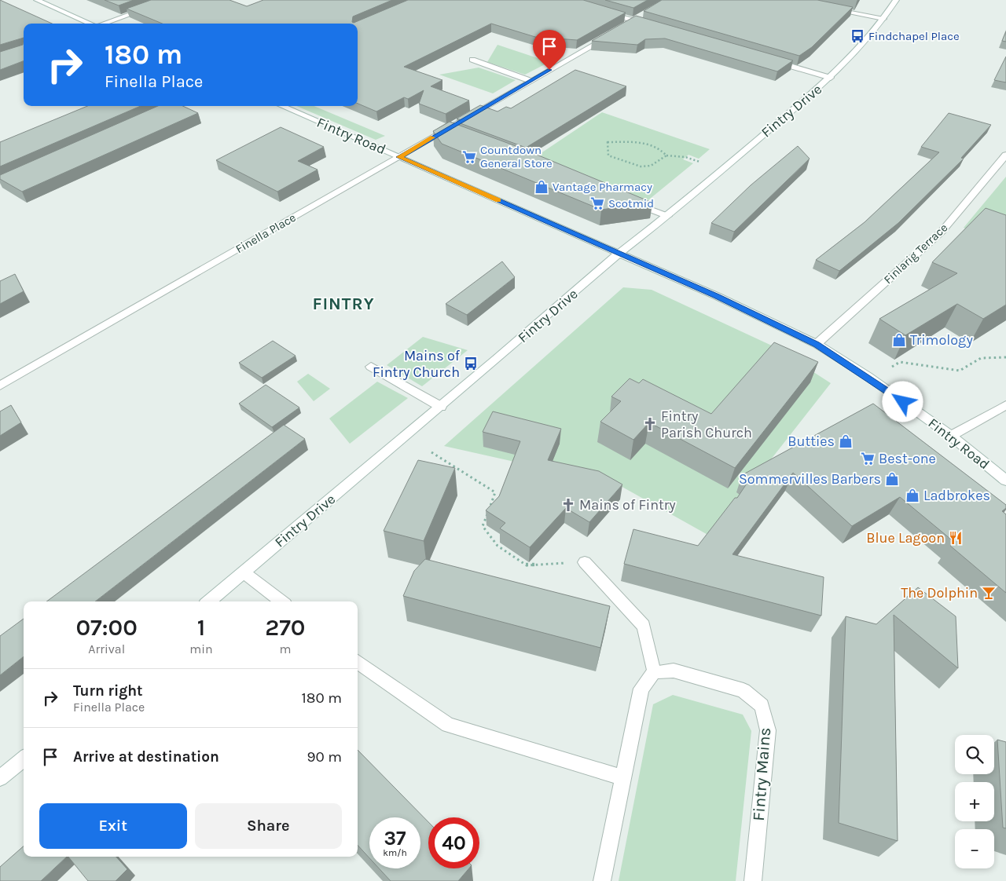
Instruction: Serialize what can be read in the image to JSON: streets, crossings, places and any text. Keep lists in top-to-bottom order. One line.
{"streets":{"street":["Fintry Drive","Fintry Road","Finella Place","Finlarig Terrace","Fintry Mains"]},"crossings":[["Fintry Drive","Fintry Road"],["Fintry Road","Finella Place"],["Fintry Road","Finlarig Terrace"]],"districts":["FINTRY"],"places":{"bus stop":["Findchapel Place","Mains of Fintry Church"],"supermarket":["Countdown General Store","Scotmid","Best-one"],"shop":["Vantage Pharmacy","Trimology","Butties","Sommervilles Barbers","Ladbrokes"],"church":["Fintry Parish Church","Mains of Fintry"],"restaurant":["Blue Lagoon"],"bar":["The Dolphin"]},"page":{"turn":["180 m","Finella Place"],"eta":["07:00","Arrival","1","min","270","m"],"list":[{"name":"Turn right","note":"Finella Place","value":"180 m"},{"name":"Arrive at destination","value":"90 m"}],"map_buttons":["+","−"],"buttons":["Exit","Share"],"speed":"37 km/h","limit":"40"}}
